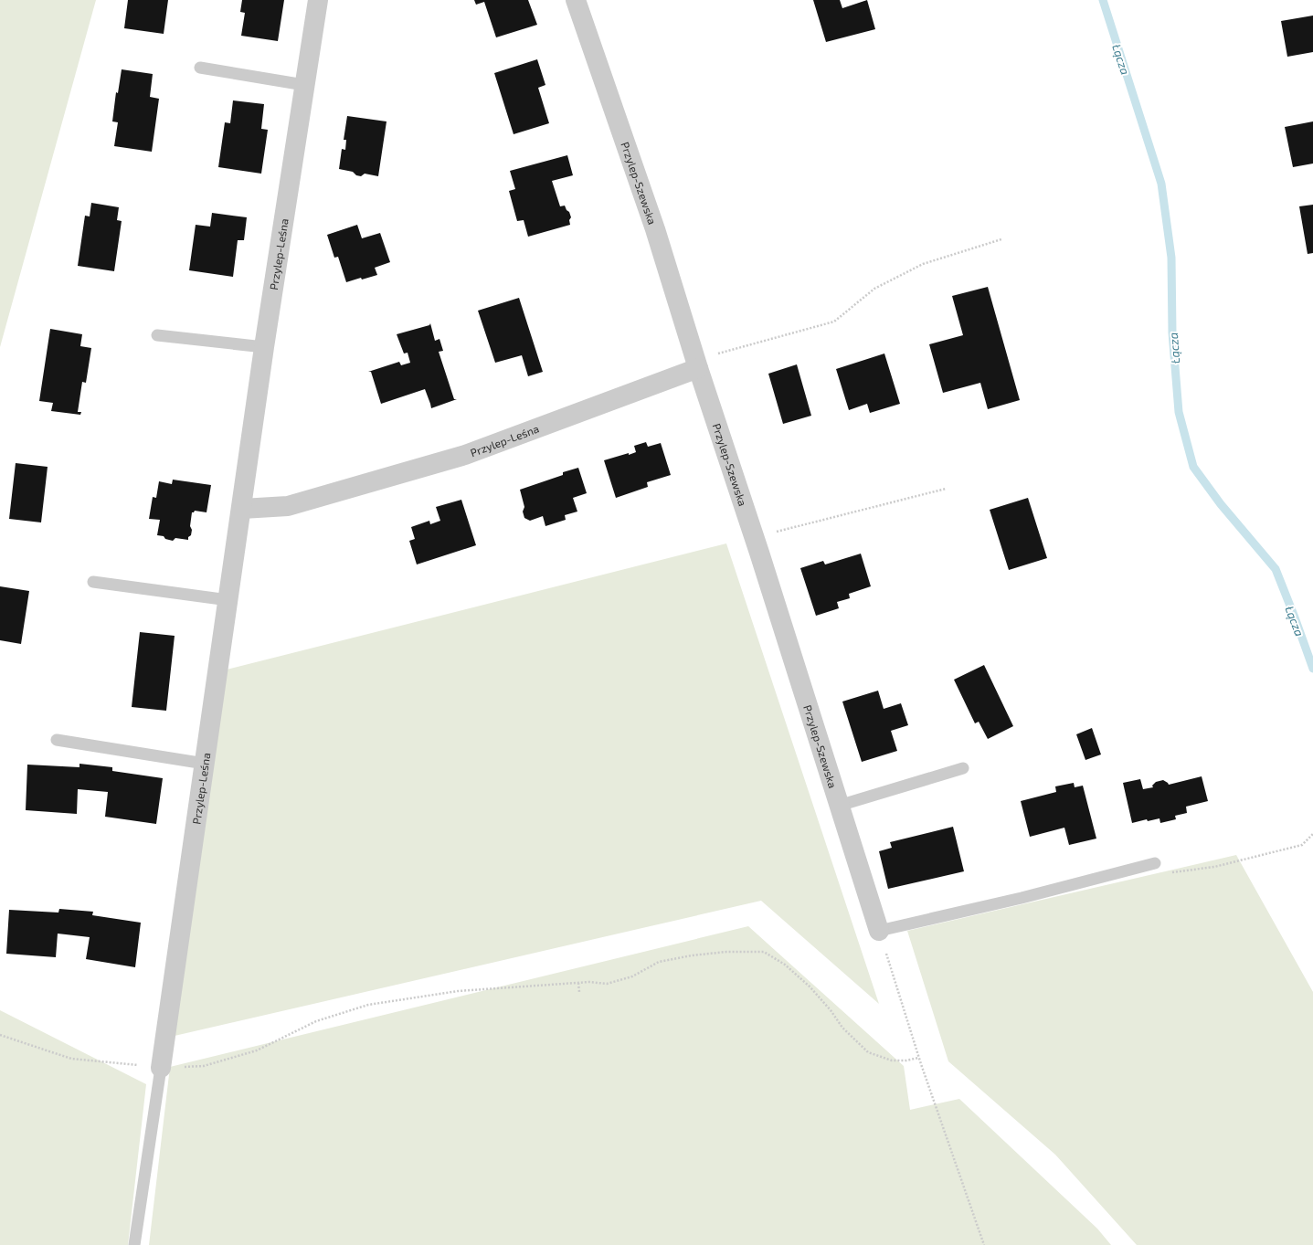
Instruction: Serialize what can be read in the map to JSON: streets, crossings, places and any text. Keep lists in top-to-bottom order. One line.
{"streets":{"street":["Przylep-Szewska","Przylep-Leśna"]},"crossings":[["Przylep-Szewska","Przylep-Leśna"]],"water":["Łącza"]}
